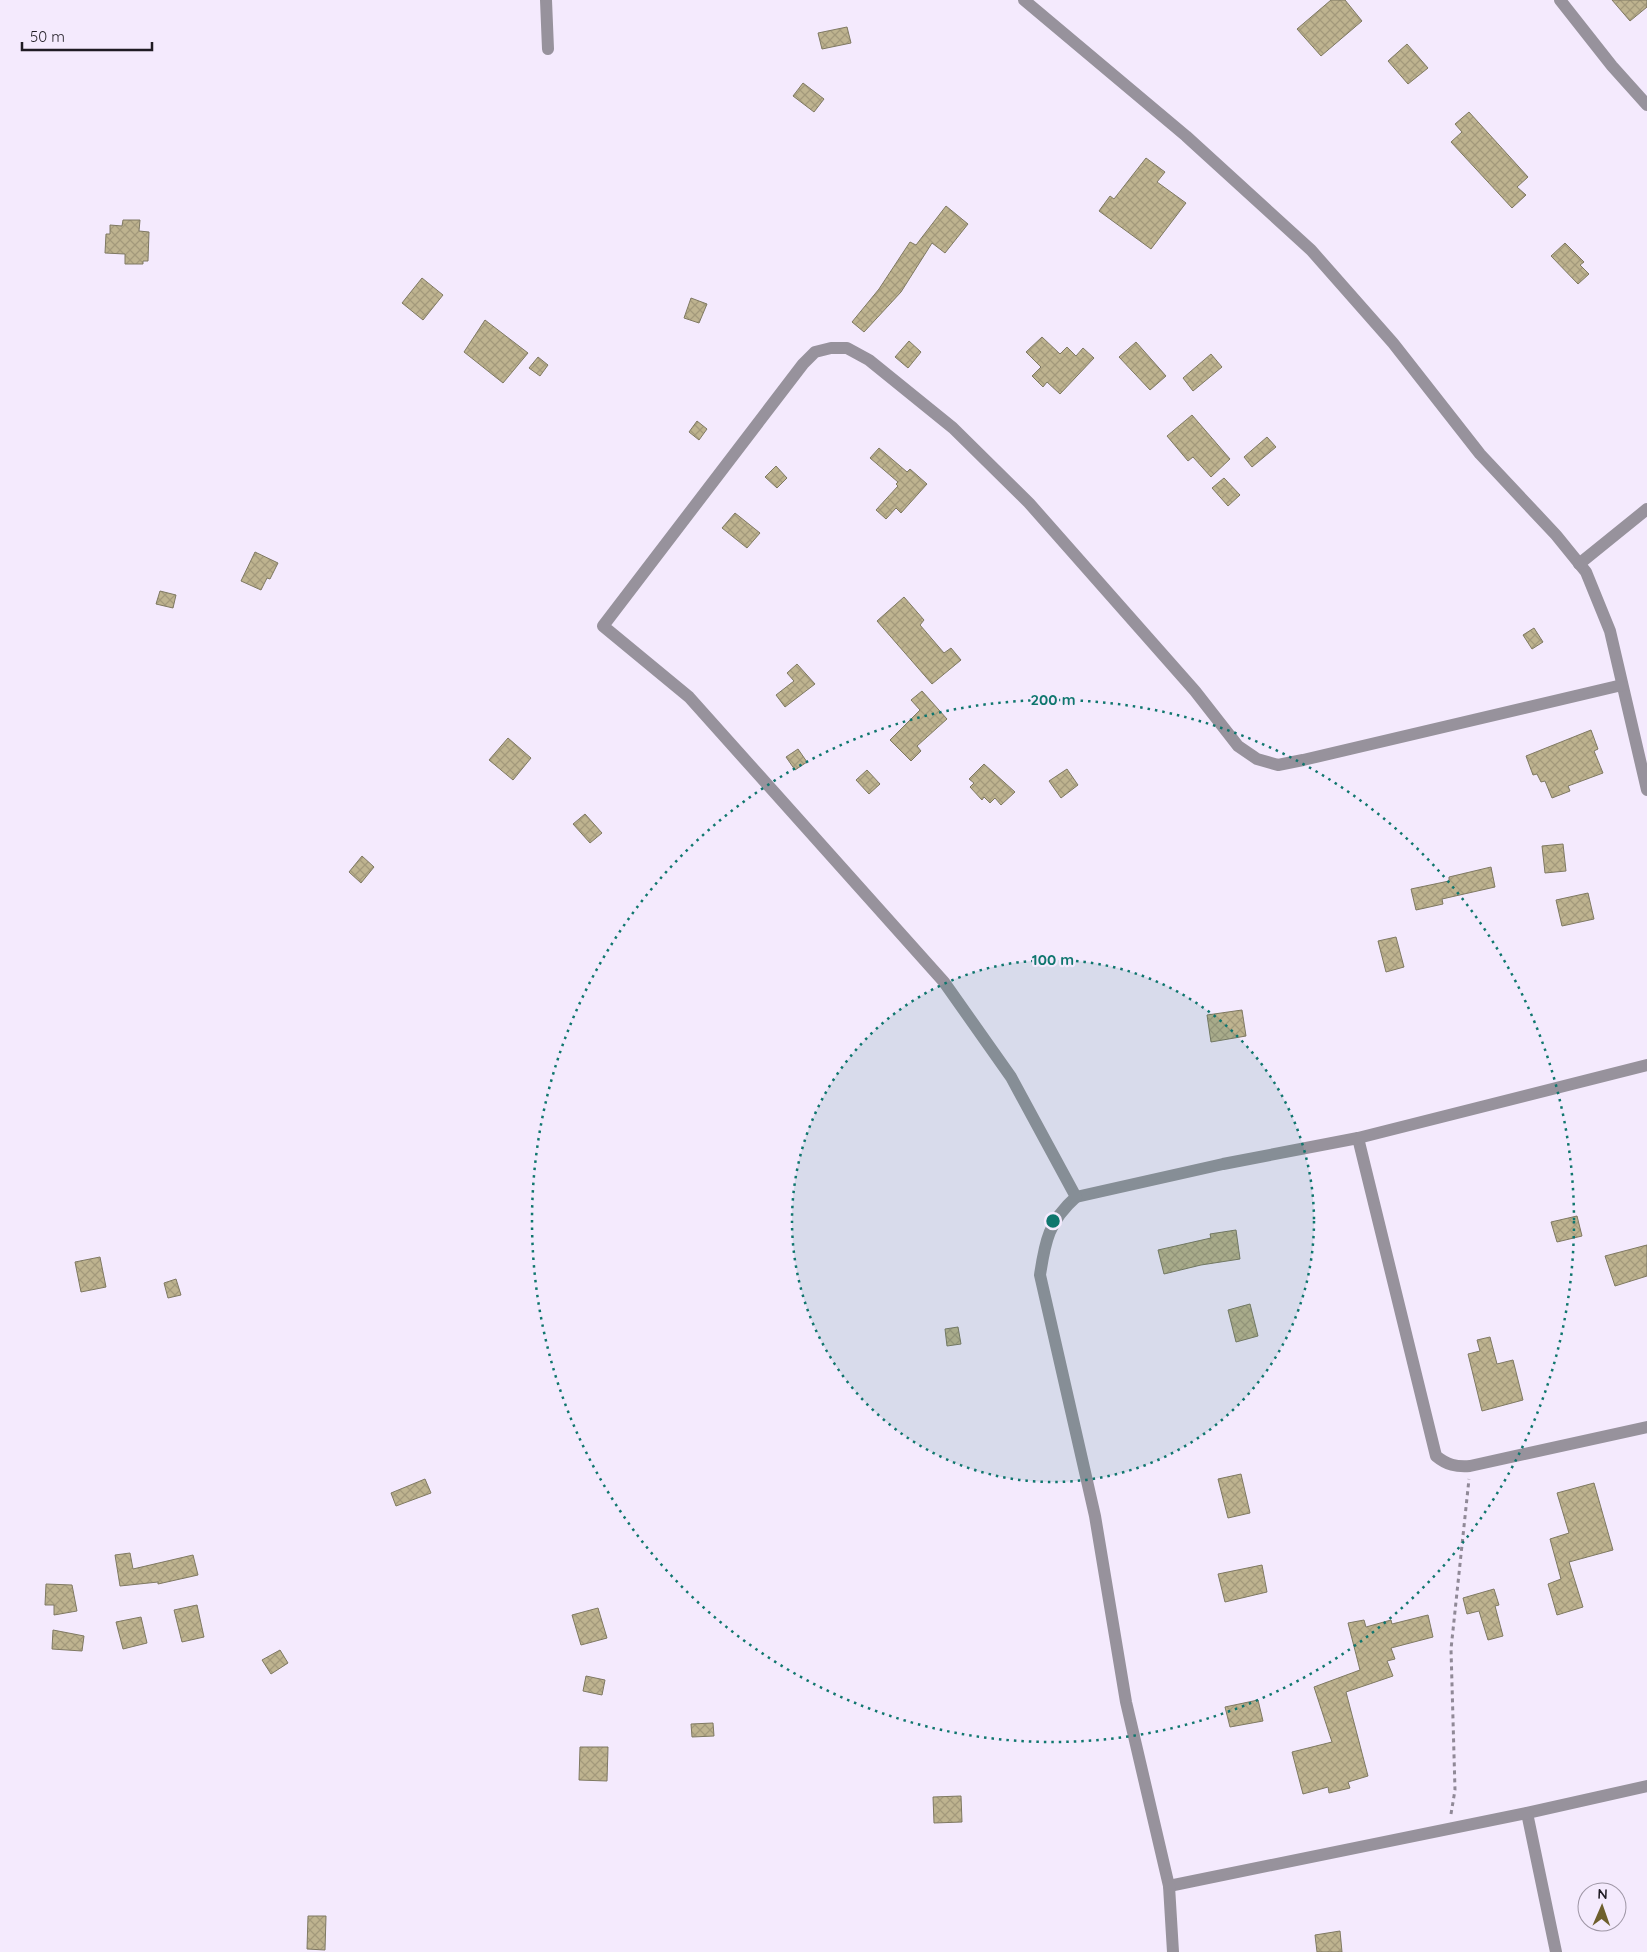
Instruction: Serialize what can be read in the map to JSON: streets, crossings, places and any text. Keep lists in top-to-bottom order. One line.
{"scale_bar":"50 m","north":"top","rings":["200 m","100 m"]}
